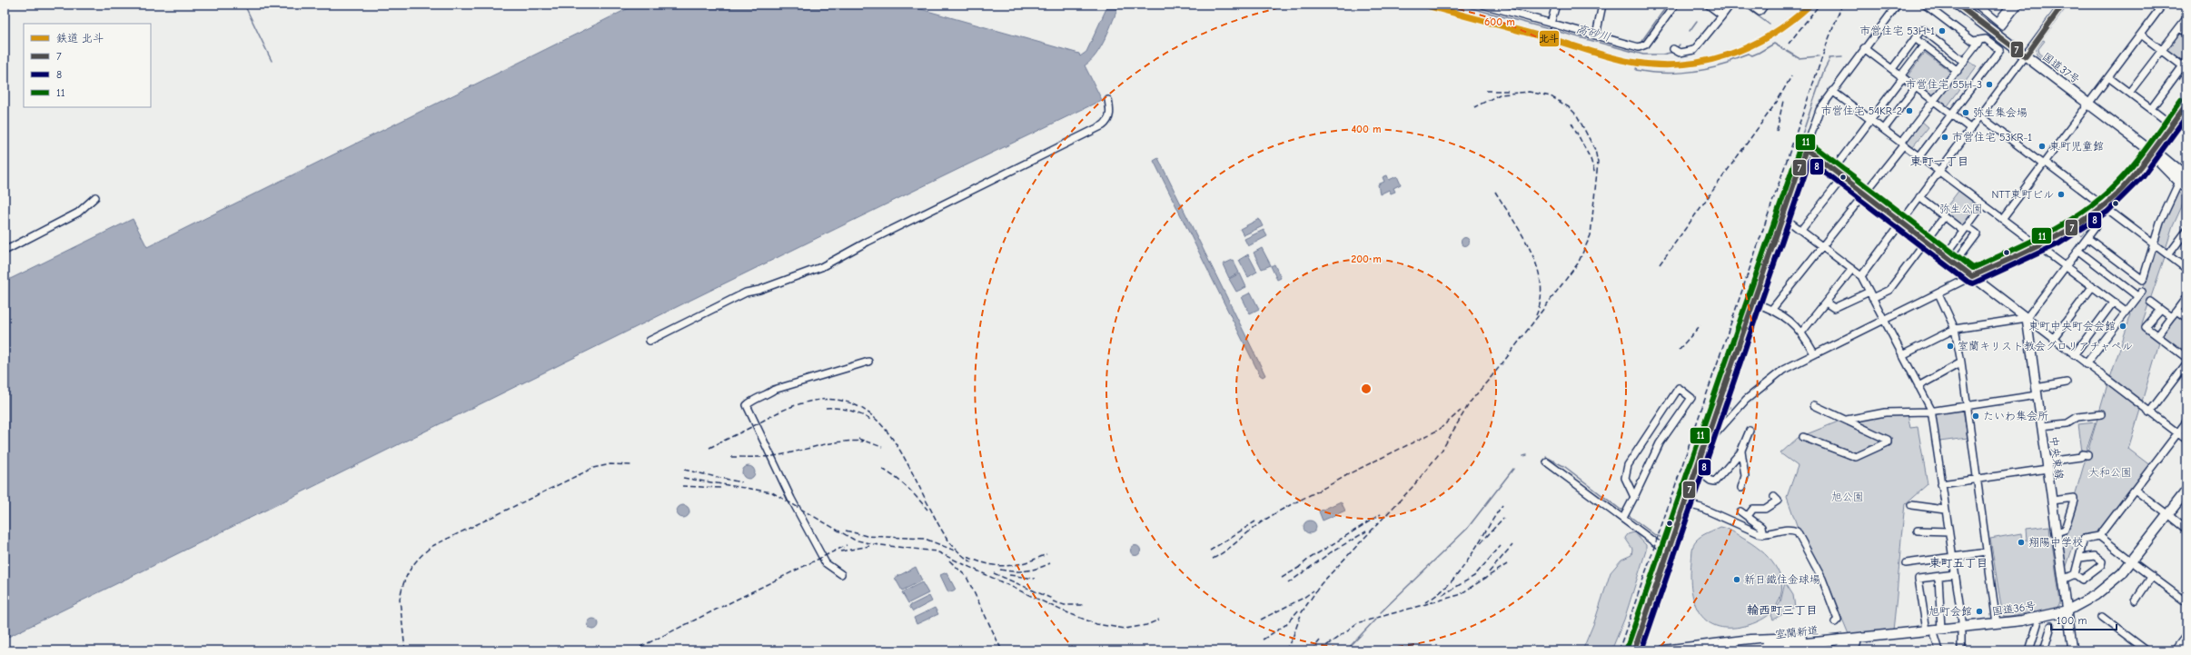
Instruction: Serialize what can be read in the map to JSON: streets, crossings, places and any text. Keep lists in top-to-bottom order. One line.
{"streets":{"highway":["国道37号","国道36号","室蘭新道"],"main road":["中央東線"]},"crossings":[["中央東線","国道36号"],["国道36号","室蘭新道"]],"districts":["東町一丁目","東町五丁目","輪西町三丁目"],"water":["高砂川"],"parks":["弥生公園","大和公園","旭公園"],"places":["市営住宅 53H-1","市営住宅 55H-3","市営住宅 54KR-2","弥生集会場","市営住宅 53KR-1","東町児童館","NTT東町ビル","東町中央町会会館","室蘭キリスト教会グロリアチャペル","たいわ集会所","翔陽中学校","新日鐵住金球場","旭町会館"],"lines":["rail line 北斗","transit line 7","transit line 11","transit line 8"],"legend":["鉄道 北斗","7","8","11"],"scale_bar":"100 m","rings":["600 m","400 m","200 m"]}
